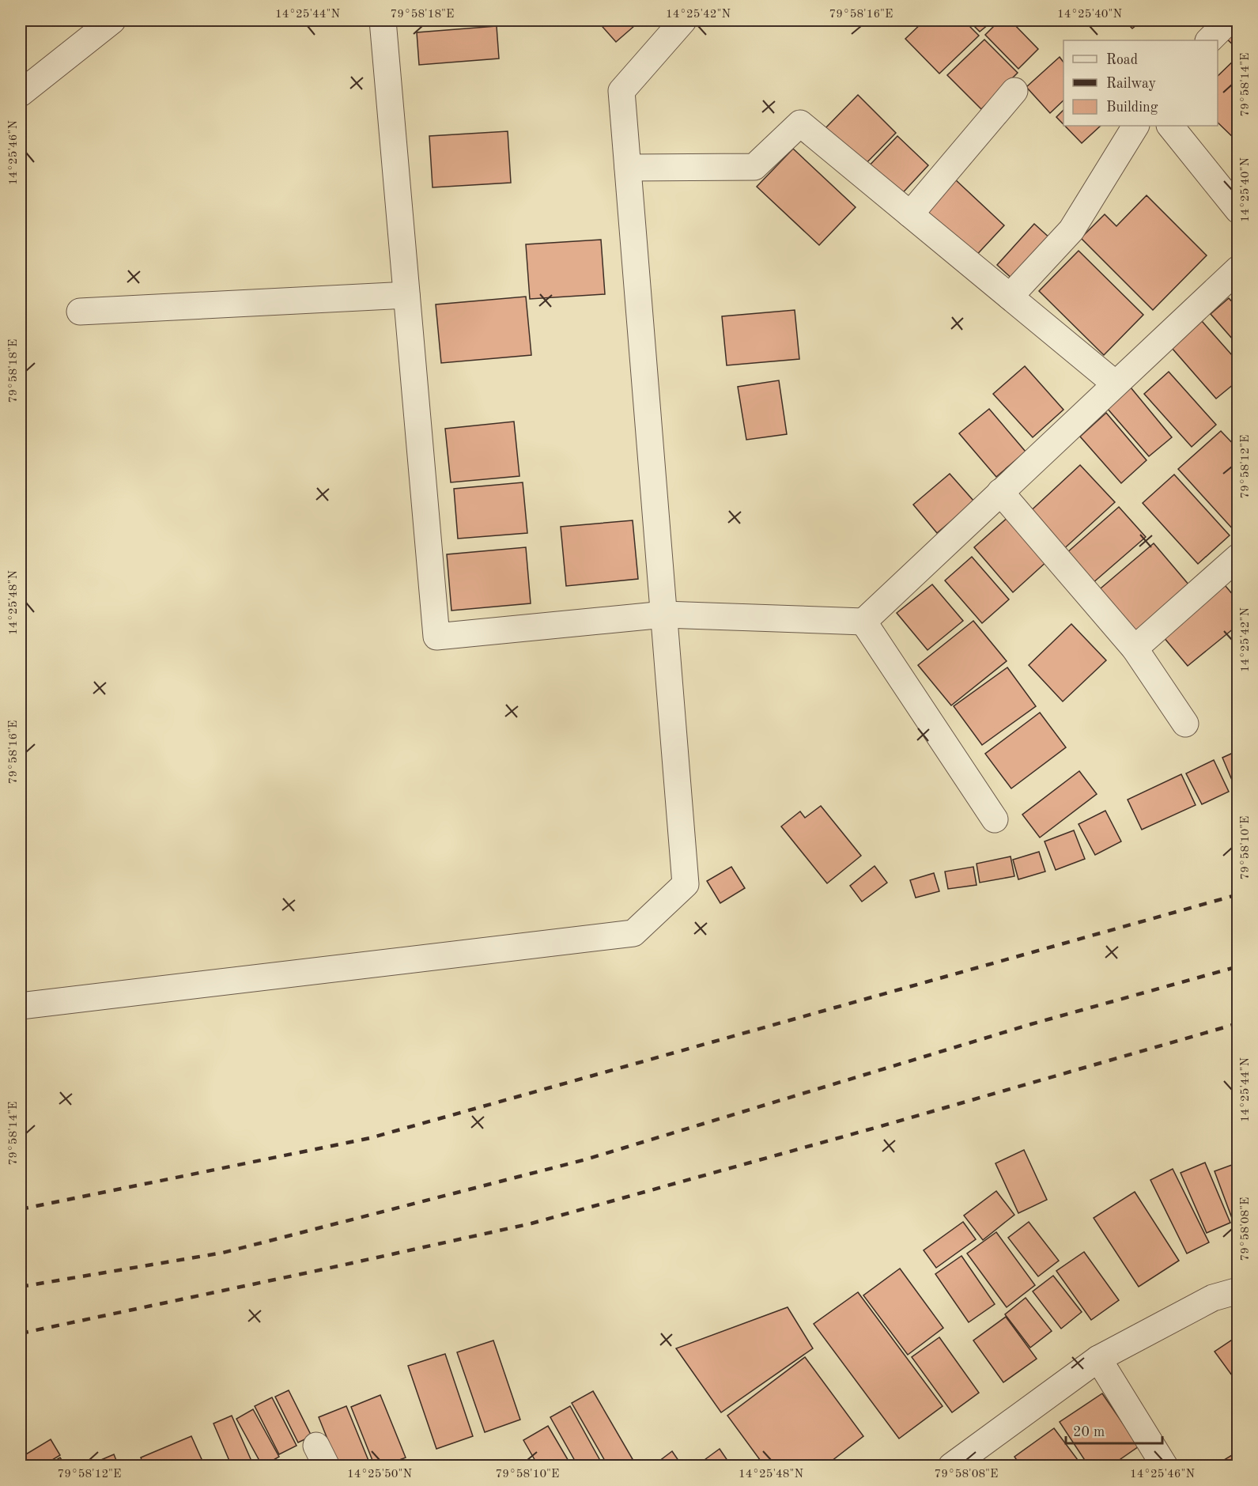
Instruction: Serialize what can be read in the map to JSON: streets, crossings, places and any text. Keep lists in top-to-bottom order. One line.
{"legend":["Road","Railway","Building"],"scale_bar":"20 m","coordinates":["14°25'44\"N","79°58'18\"E","14°25'42\"N","79°58'16\"E","14°25'40\"N","79°58'14\"E","14°25'46\"N","79°58'12\"E","14°25'48\"N","79°58'10\"E","79°58'08\"E","14°25'50\"N"]}
